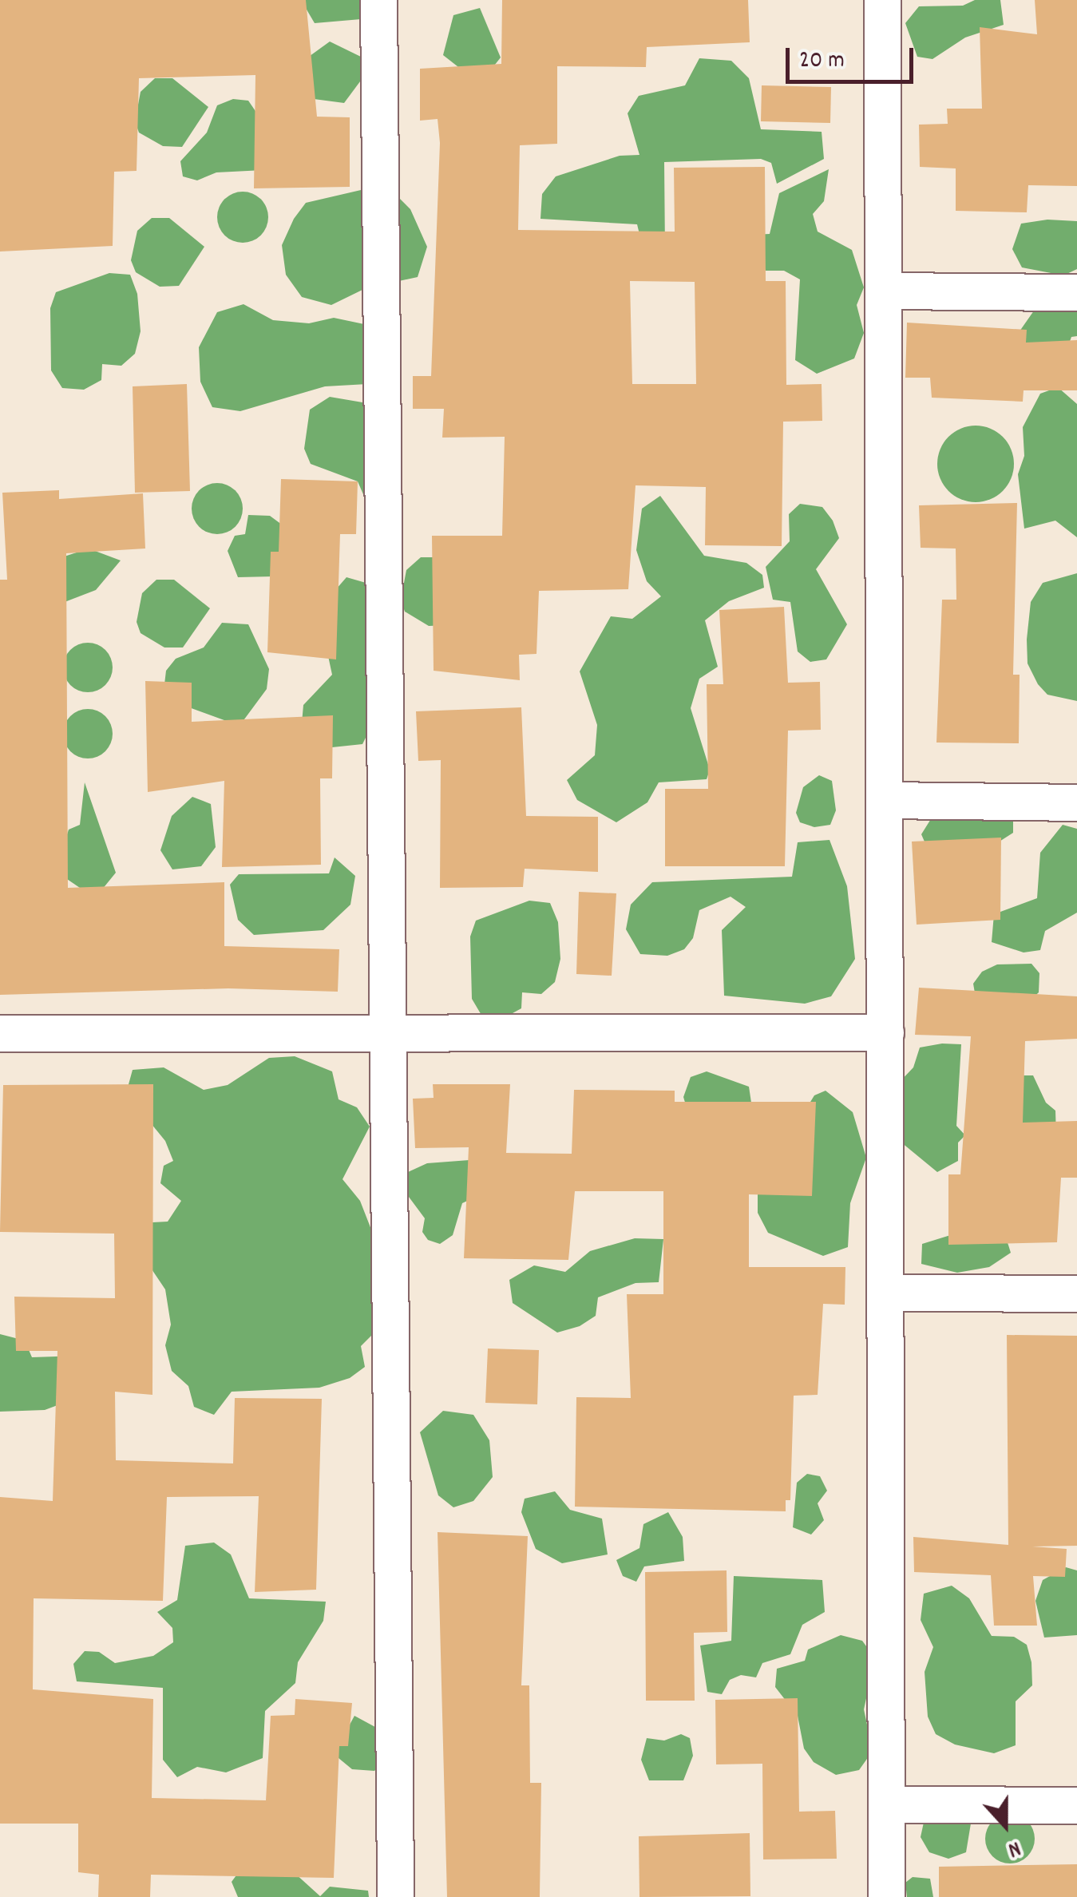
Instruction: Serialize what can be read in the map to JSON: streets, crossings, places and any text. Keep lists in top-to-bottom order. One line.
{"scale_bar":"20 m","north":"bottom"}
